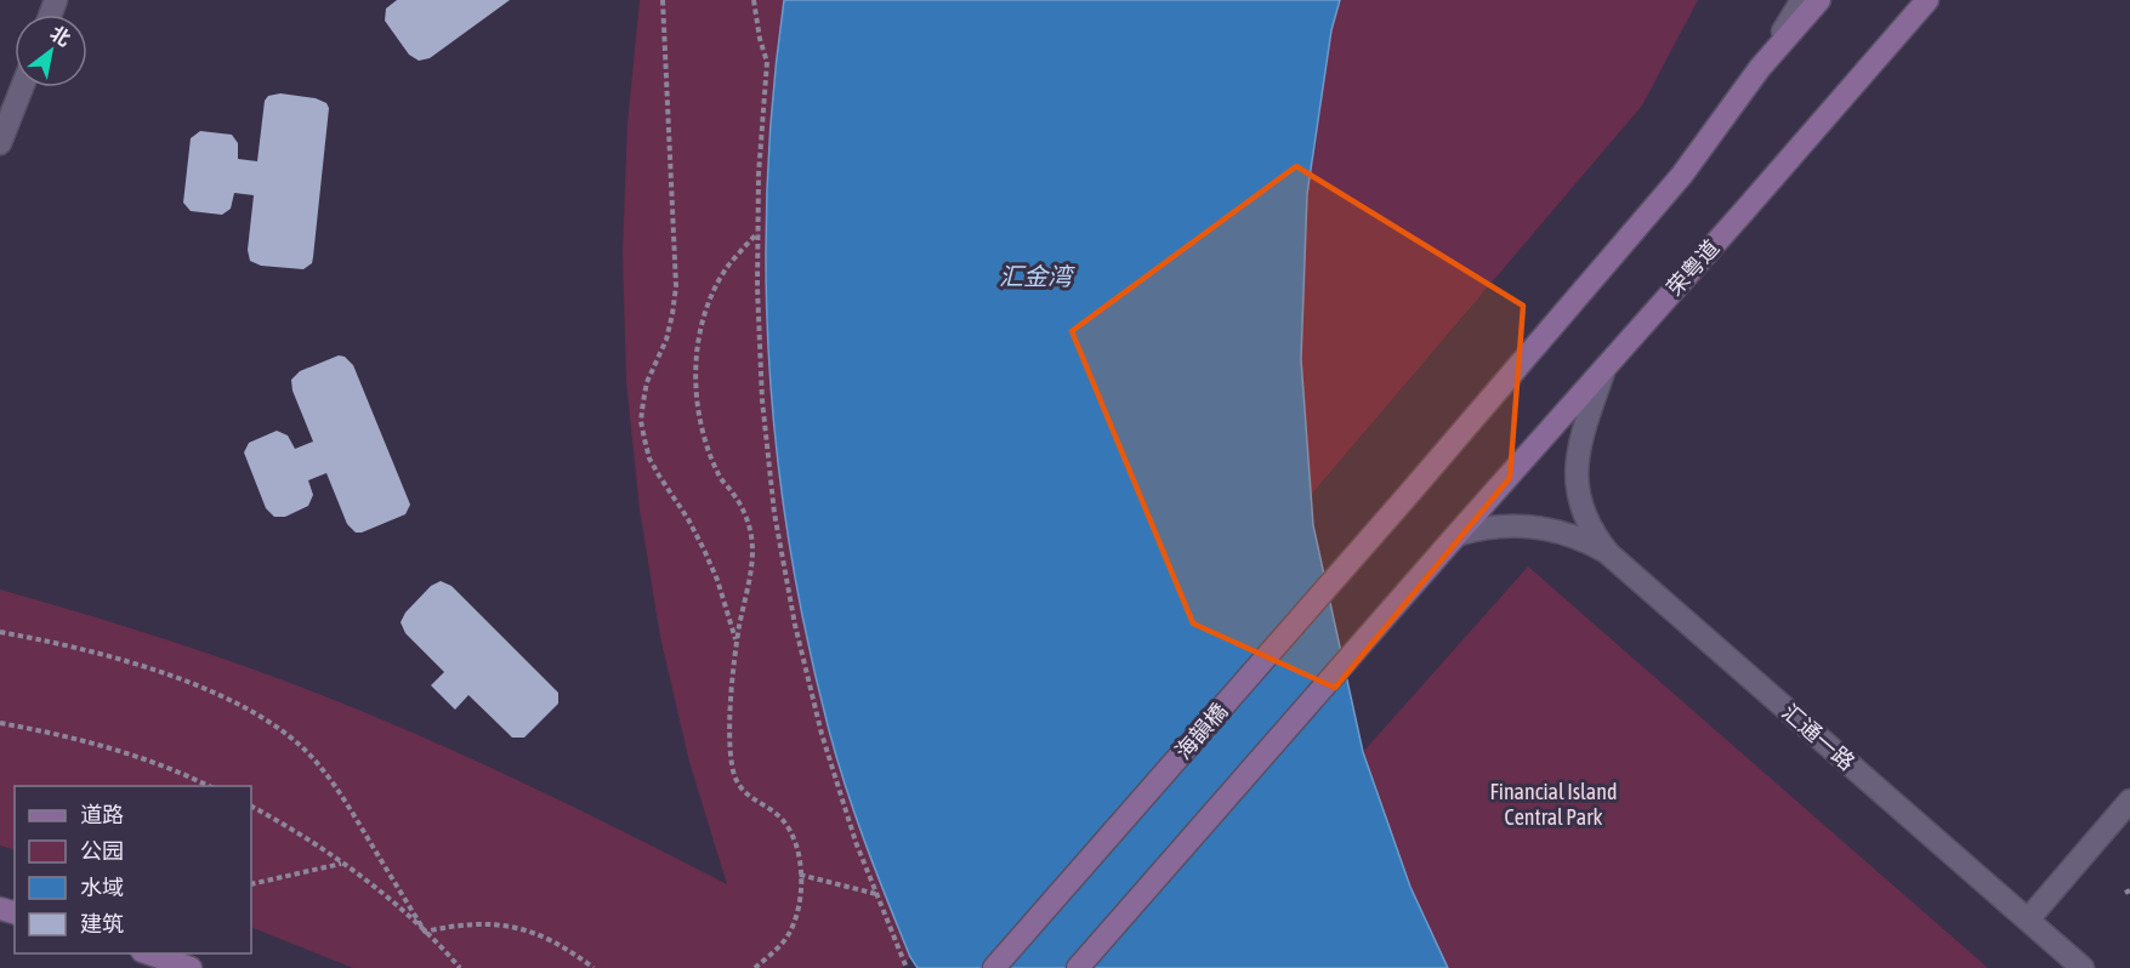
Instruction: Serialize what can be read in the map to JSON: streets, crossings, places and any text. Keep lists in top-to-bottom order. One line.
{"streets":{"main road":["荣粤道","海韻橋"],"street":["汇通一路"]},"water":["汇金湾"],"parks":["Financial Island Central Park"],"legend":["道路","公园","水域","建筑"],"north":"top right"}
